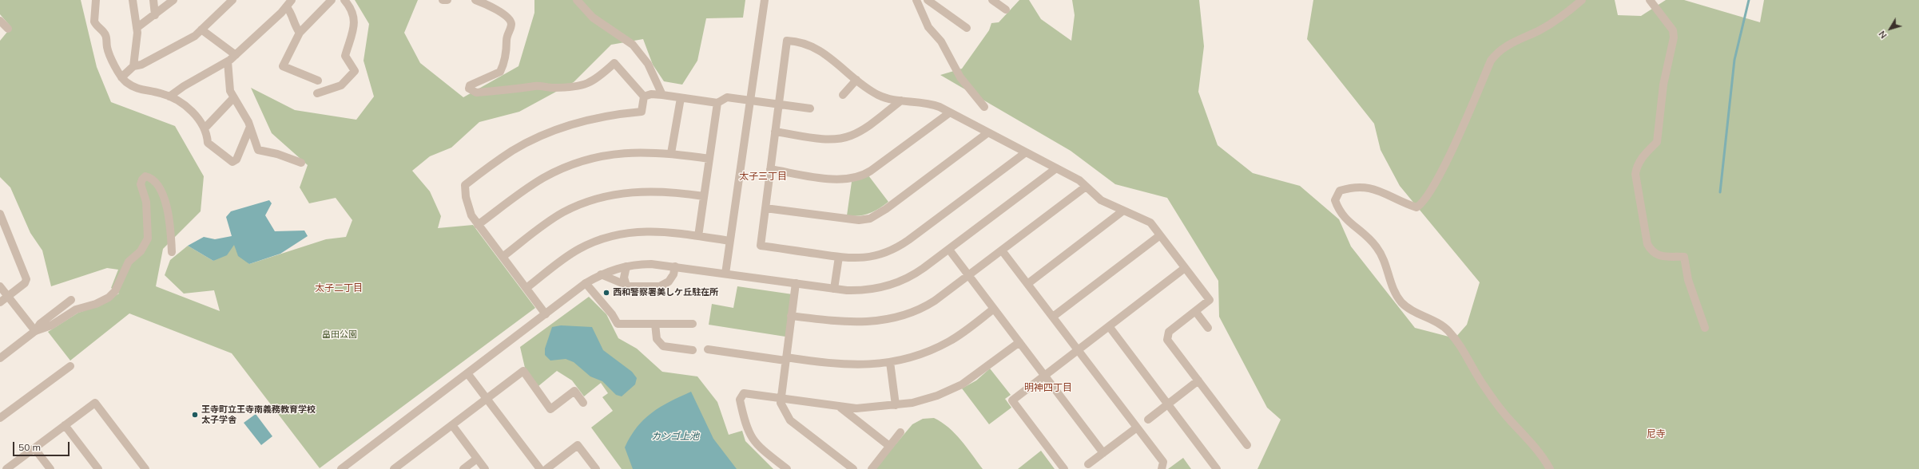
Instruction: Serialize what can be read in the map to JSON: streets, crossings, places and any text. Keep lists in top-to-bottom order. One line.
{"districts":["太子三丁目","太子二丁目","明神四丁目","尼寺"],"water":["カンゴ上池"],"parks":["畠田公園"],"places":["西和警察署美しケ丘駐在所","王寺町立王寺南義務教育学校 太子学舎"],"scale_bar":"50 m","north":"bottom left"}
